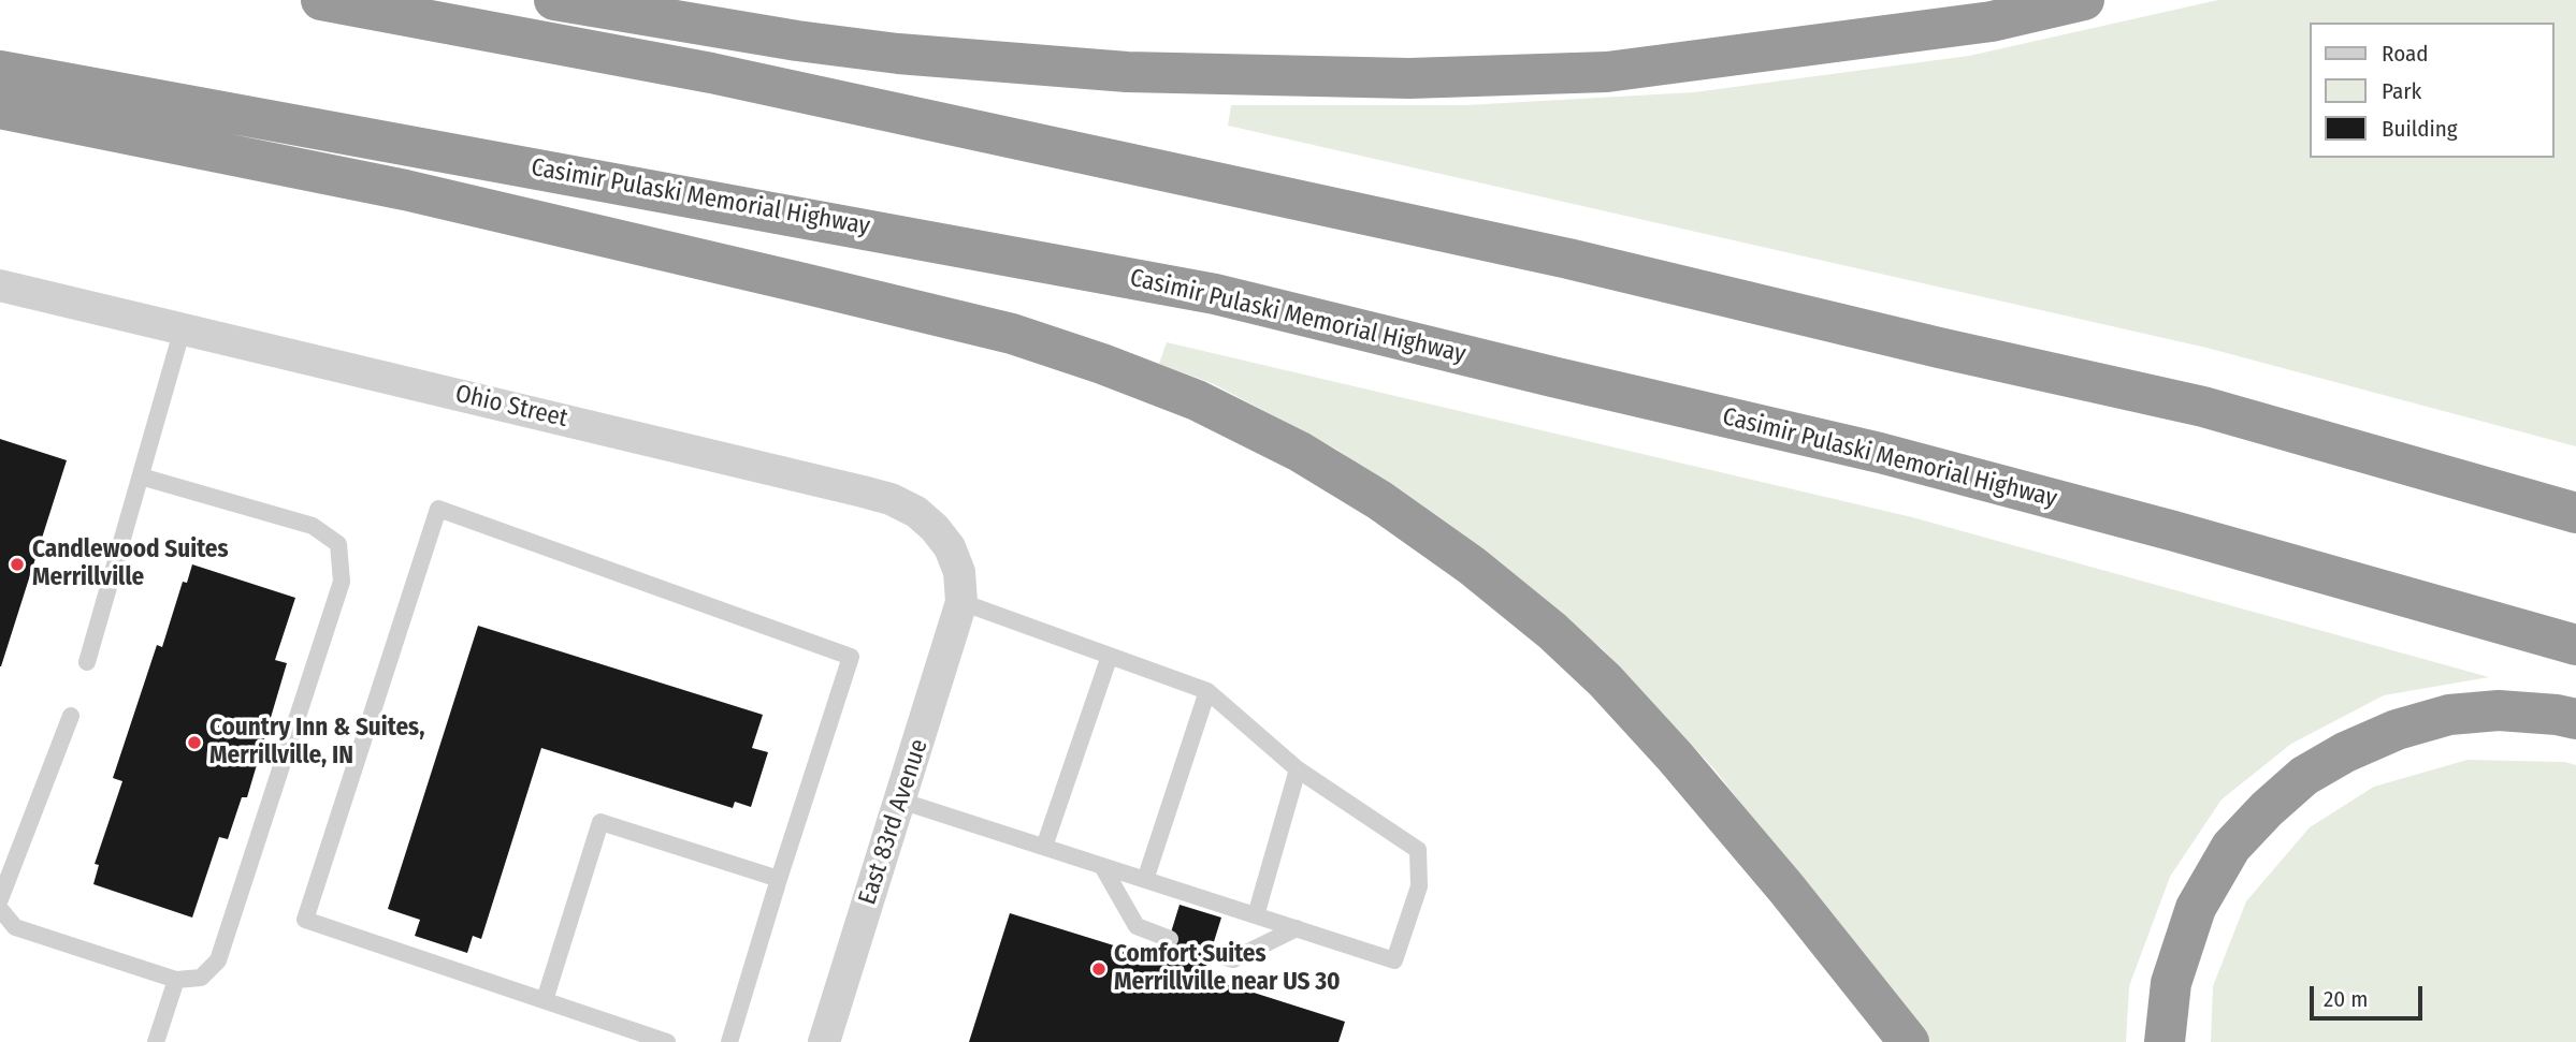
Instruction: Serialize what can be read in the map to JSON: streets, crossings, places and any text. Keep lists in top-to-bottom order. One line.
{"streets":{"highway":["Casimir Pulaski Memorial Highway"],"street":["Ohio Street","East 83rd Avenue"]},"crossings":[["Ohio Street","East 83rd Avenue"]],"places":["Candlewood Suites Merrillville","Country Inn & Suites, Merrillville, IN","Comfort Suites Merrillville near US 30"],"legend":["Road","Park","Building"],"scale_bar":"20 m"}
